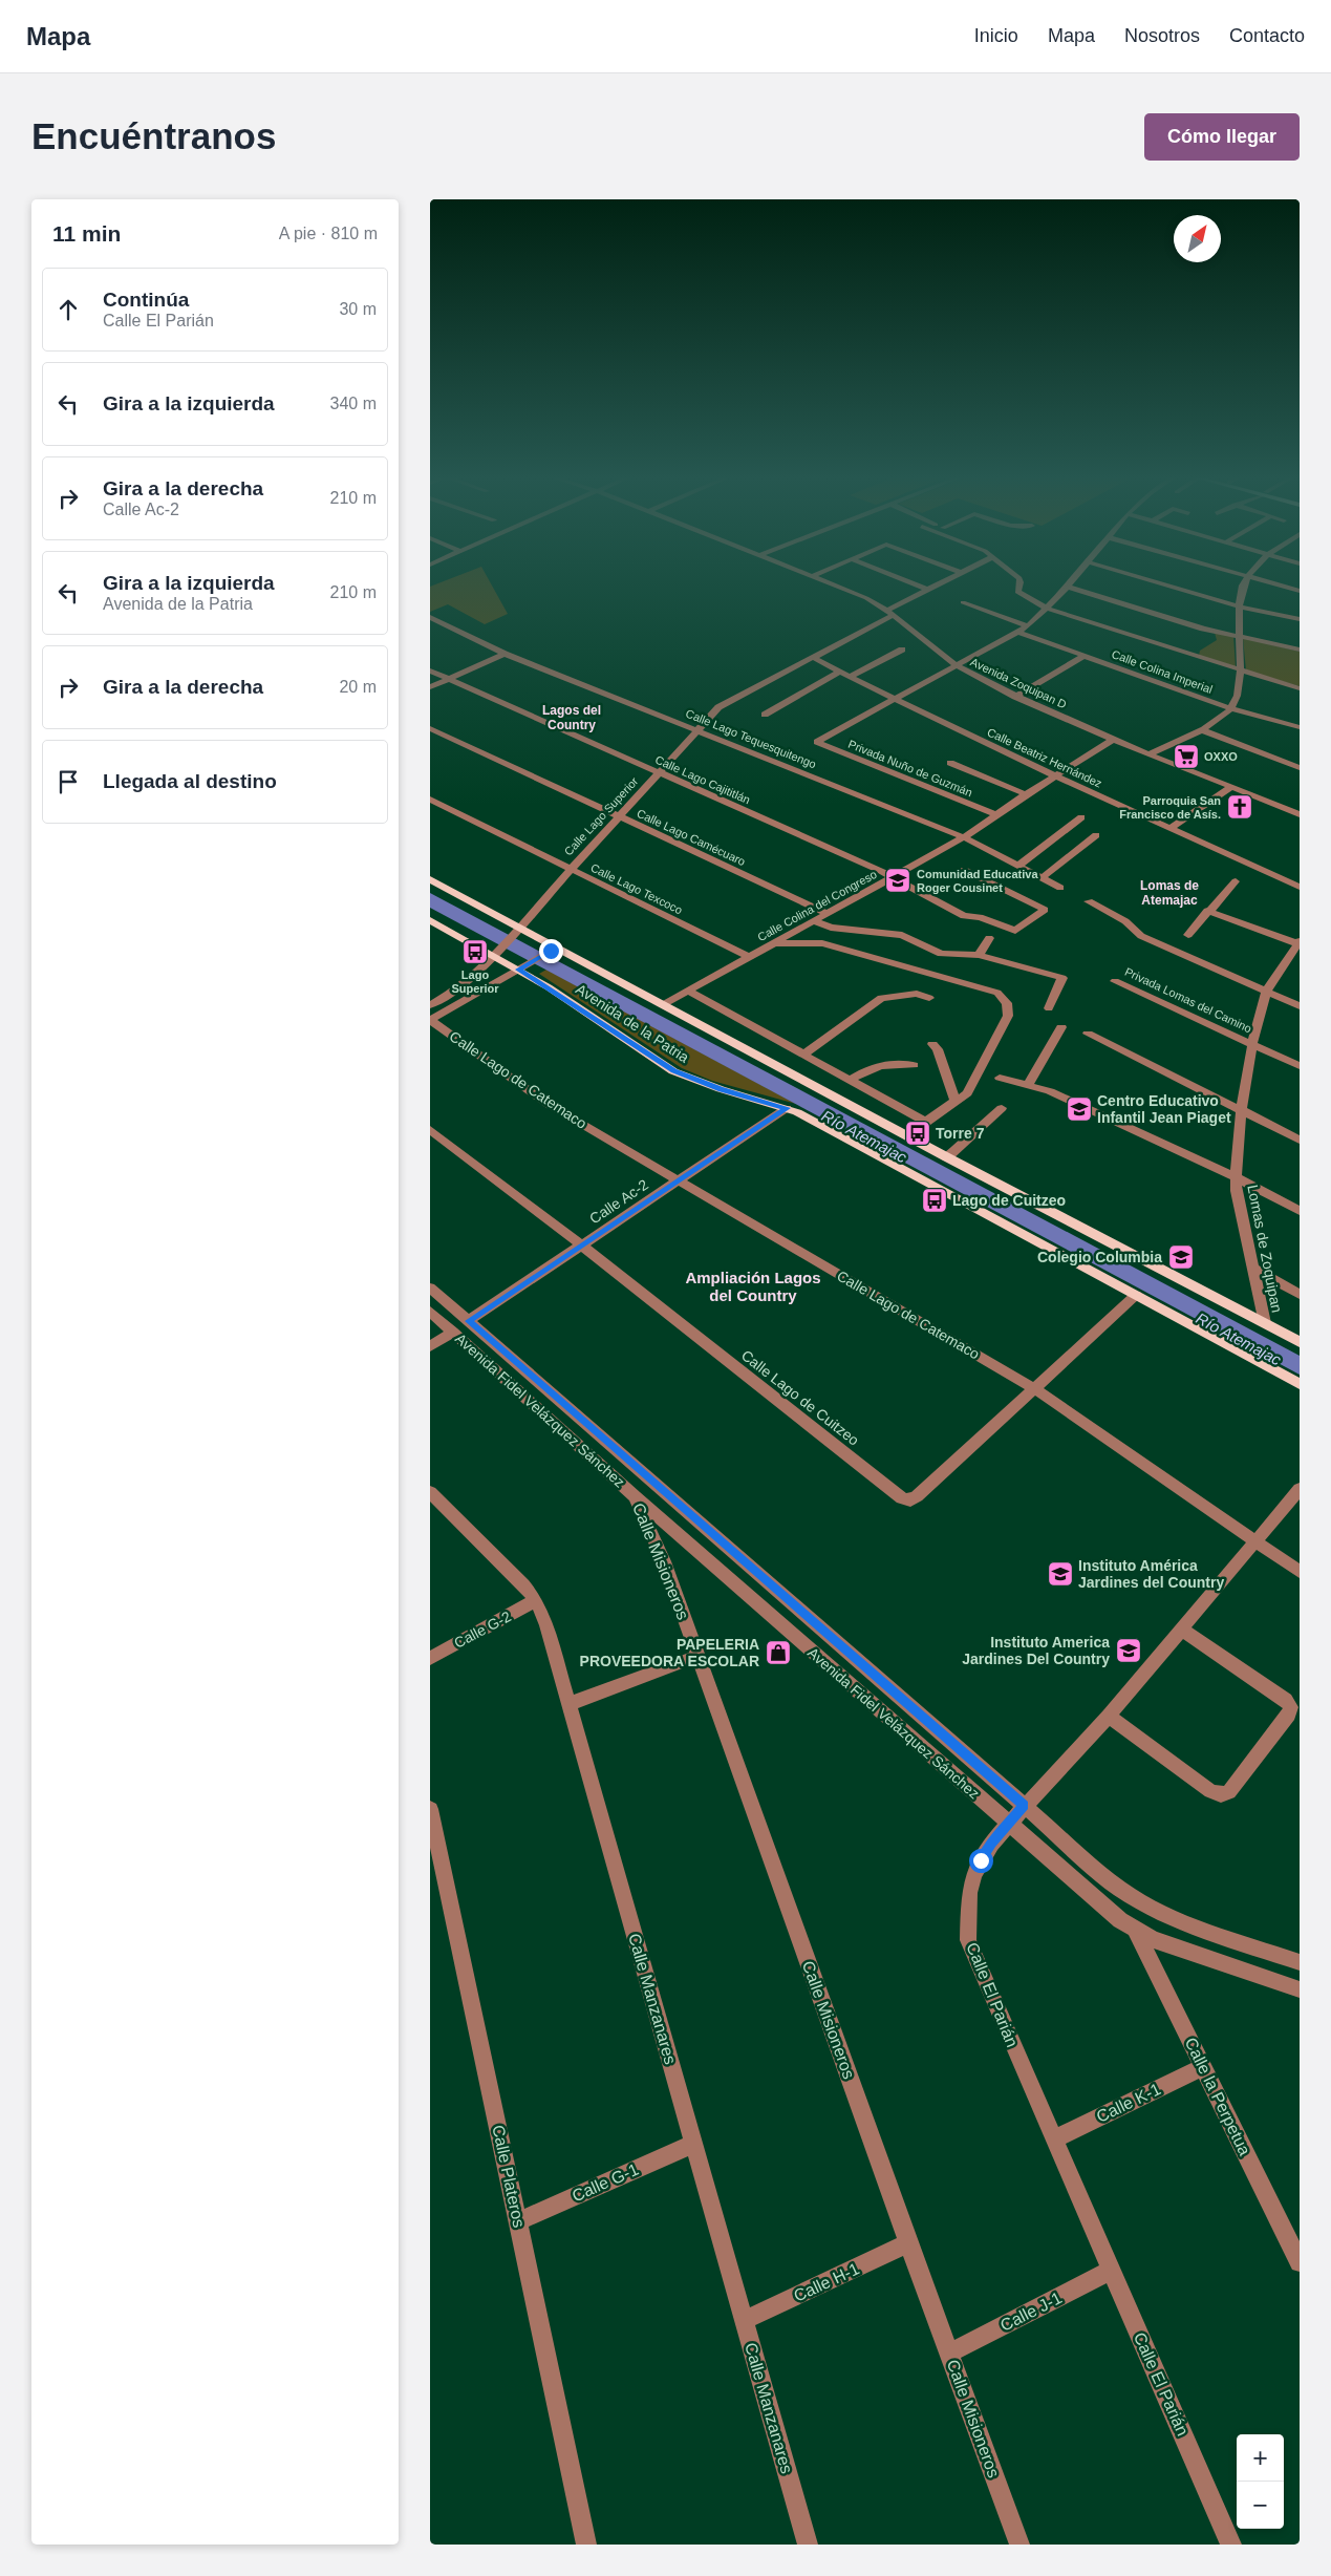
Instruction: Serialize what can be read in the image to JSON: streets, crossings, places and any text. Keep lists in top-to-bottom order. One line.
{"streets":{"main road":["Avenida de la Patria"],"street":["Calle Colina Imperial","Avenida Zoquipan D","Calle Lago Tequesquitengo","Calle Beatriz Hernández","Privada Nuño de Guzmán","Calle Lago Cajititlán","Calle Lago Superior","Calle Lago Camécuaro","Calle Lago Texcoco","Calle Colina del Congreso","Privada Lomas del Camino","Calle Lago de Catemaco","Calle Ac-2","Lomas de Zoquipan","Calle Lago de Cuitzeo","Avenida Fidel Velázquez Sánchez","Calle Misioneros","Calle G-2","Calle El Parián","Calle Manzanares","Calle la Perpetua","Calle K-1","Calle Plateros","Calle G-1","Calle H-1","Calle J-1"]},"crossings":[["Avenida Zoquipan D","Calle Lago Superior"],["Avenida Zoquipan D","Calle Colina del Congreso"],["Calle Lago Tequesquitengo","Calle Lago Superior"],["Calle Lago Tequesquitengo","Calle Colina del Congreso"],["Calle Beatriz Hernández","Privada Nuño de Guzmán"],["Calle Beatriz Hernández","Calle Lago Superior"],["Calle Beatriz Hernández","Calle Colina del Congreso"],["Privada Nuño de Guzmán","Calle Colina del Congreso"],["Calle Lago Cajititlán","Calle Lago Superior"],["Calle Lago Cajititlán","Calle Colina del Congreso"],["Calle Lago Superior","Calle Lago Camécuaro"],["Calle Lago Superior","Calle Lago Texcoco"],["Calle Lago Superior","Avenida de la Patria"],["Calle Lago Camécuaro","Calle Colina del Congreso"],["Calle Lago Texcoco","Calle Colina del Congreso"],["Calle Colina del Congreso","Avenida de la Patria"],["Privada Lomas del Camino","Lomas de Zoquipan"],["Avenida de la Patria","Calle Ac-2"],["Avenida de la Patria","Lomas de Zoquipan"],["Avenida de la Patria","Calle Lago de Cuitzeo"],["Calle Lago de Catemaco","Calle Ac-2"],["Calle Lago de Catemaco","Calle Lago de Cuitzeo"],["Calle Lago de Catemaco","Calle El Parián"],["Calle Ac-2","Calle Lago de Cuitzeo"],["Calle Ac-2","Avenida Fidel Velázquez Sánchez"],["Avenida Fidel Velázquez Sánchez","Calle Misioneros"],["Avenida Fidel Velázquez Sánchez","Calle El Parián"],["Avenida Fidel Velázquez Sánchez","Calle la Perpetua"],["Calle Misioneros","Calle H-1"],["Calle Misioneros","Calle J-1"],["Calle G-2","Calle Manzanares"],["Calle El Parián","Calle K-1"],["Calle El Parián","Calle J-1"],["Calle Manzanares","Calle G-1"],["Calle Manzanares","Calle H-1"],["Calle la Perpetua","Calle K-1"],["Calle Plateros","Calle G-1"]],"districts":["Lagos del Country","Lomas de Atemajac","Ampliación Lagos del Country"],"water":["Río Atemajac"],"places":{"supermarket":["OXXO"],"church":["Parroquia San Francisco de Asís."],"school or university":["Comunidad Educativa Roger Cousinet","Centro Educativo Infantil Jean Piaget","Colegio Columbia","Instituto América Jardines del Country","Instituto America Jardines Del Country"],"bus stop":["Lago Superior","Torre 7","Lago de Cuitzeo"],"shop":["PAPELERIA PROVEEDORA ESCOLAR"]},"north":"top right","page":{"header":"Mapa","nav":["Inicio","Mapa","Nosotros","Contacto"],"buttons":"Cómo llegar","title":"Encuéntranos","heading":["11 min","A pie · 810 m"],"list":[["Continúa","Calle El Parián","30 m"],["Gira a la izquierda","340 m"],["Gira a la derecha","Calle Ac-2","210 m"],["Gira a la izquierda","Avenida de la Patria","210 m"],["Gira a la derecha","20 m"],"Llegada al destino"],"map_buttons":["+","−"]}}
